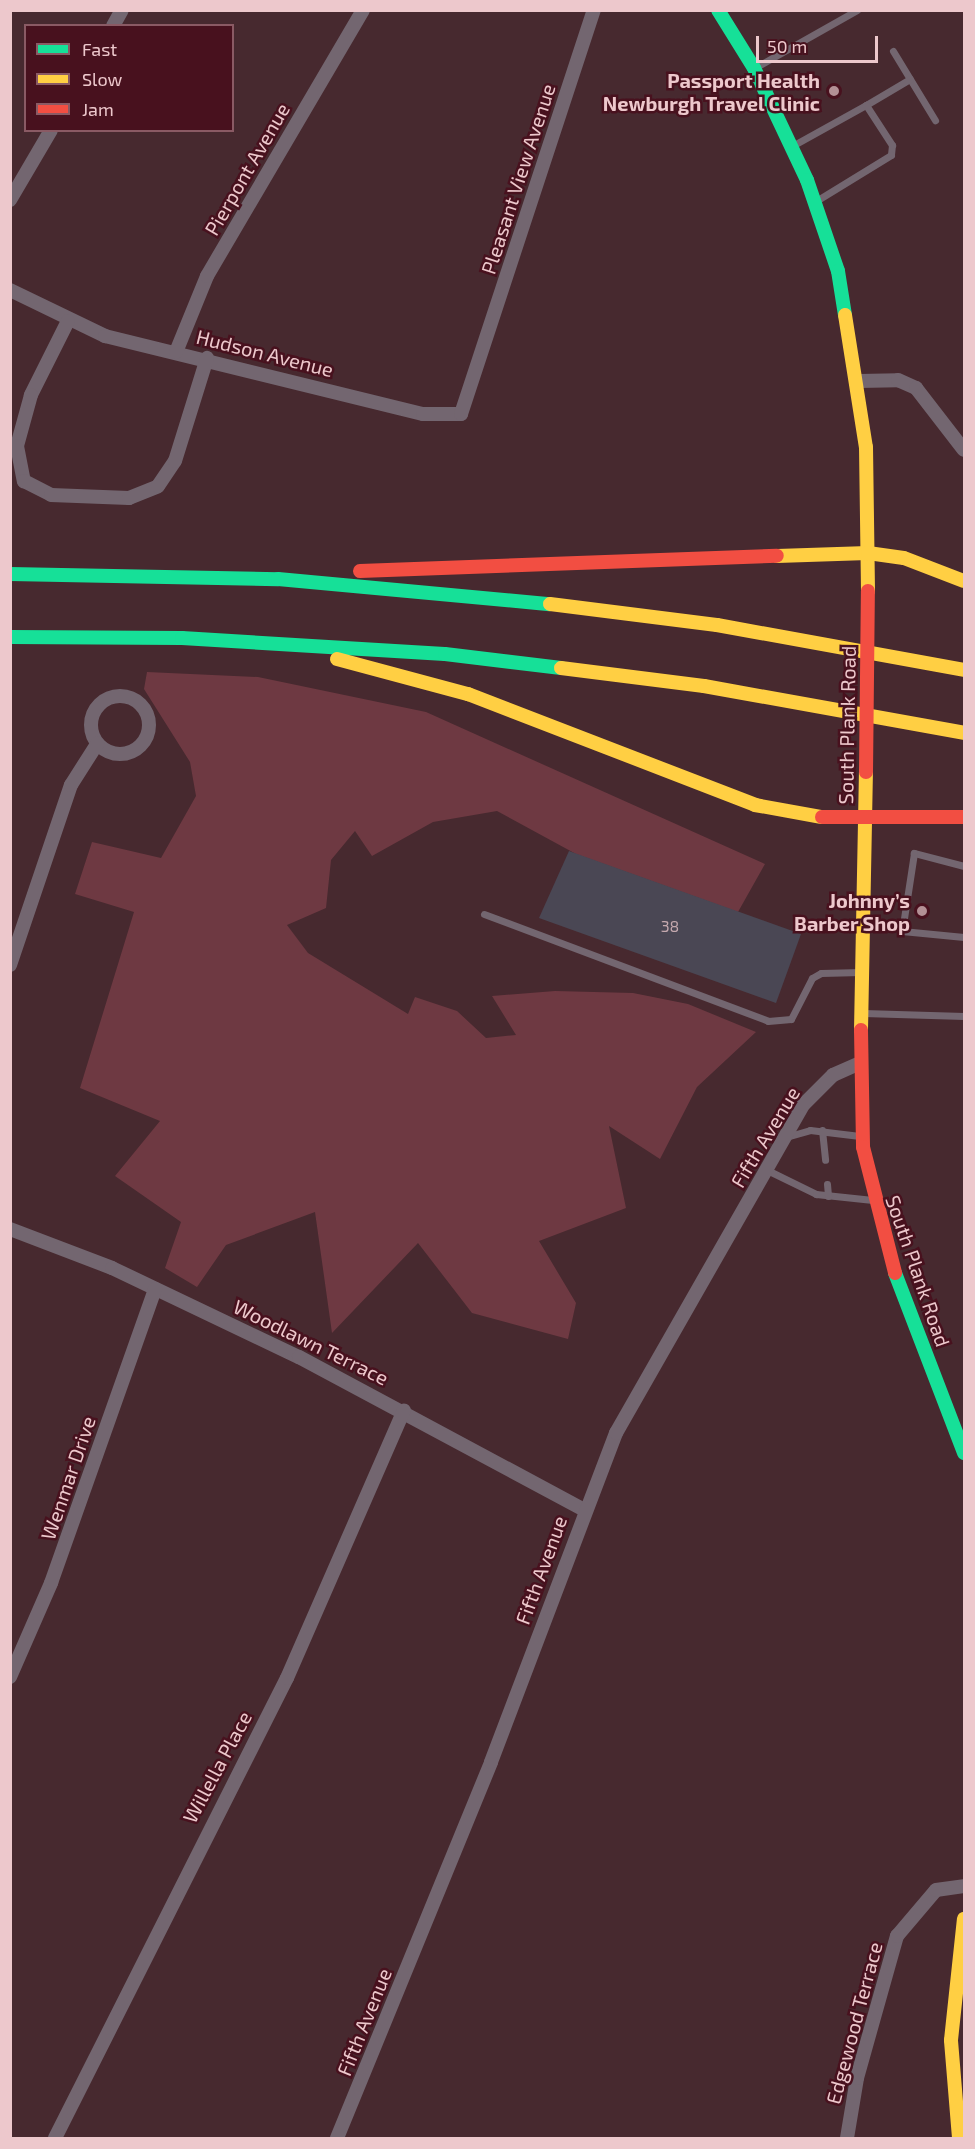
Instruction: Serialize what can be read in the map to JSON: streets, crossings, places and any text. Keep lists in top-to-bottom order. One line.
{"streets":{"main road":["South Plank Road"],"street":["Pierpont Avenue","Pleasant View Avenue","Hudson Avenue","Fifth Avenue","Woodlawn Terrace","Wenmar Drive","Willella Place","Edgewood Terrace"]},"crossings":[["Pierpont Avenue","Hudson Avenue"],["Pleasant View Avenue","Hudson Avenue"],["South Plank Road","Fifth Avenue"],["Fifth Avenue","Woodlawn Terrace"],["Woodlawn Terrace","Wenmar Drive"],["Woodlawn Terrace","Willella Place"]],"places":["Passport Health Newburgh Travel Clinic","Johnny’s Barber Shop"],"house_numbers":["38"],"legend":["Fast","Slow","Jam"],"scale_bar":"50 m"}
